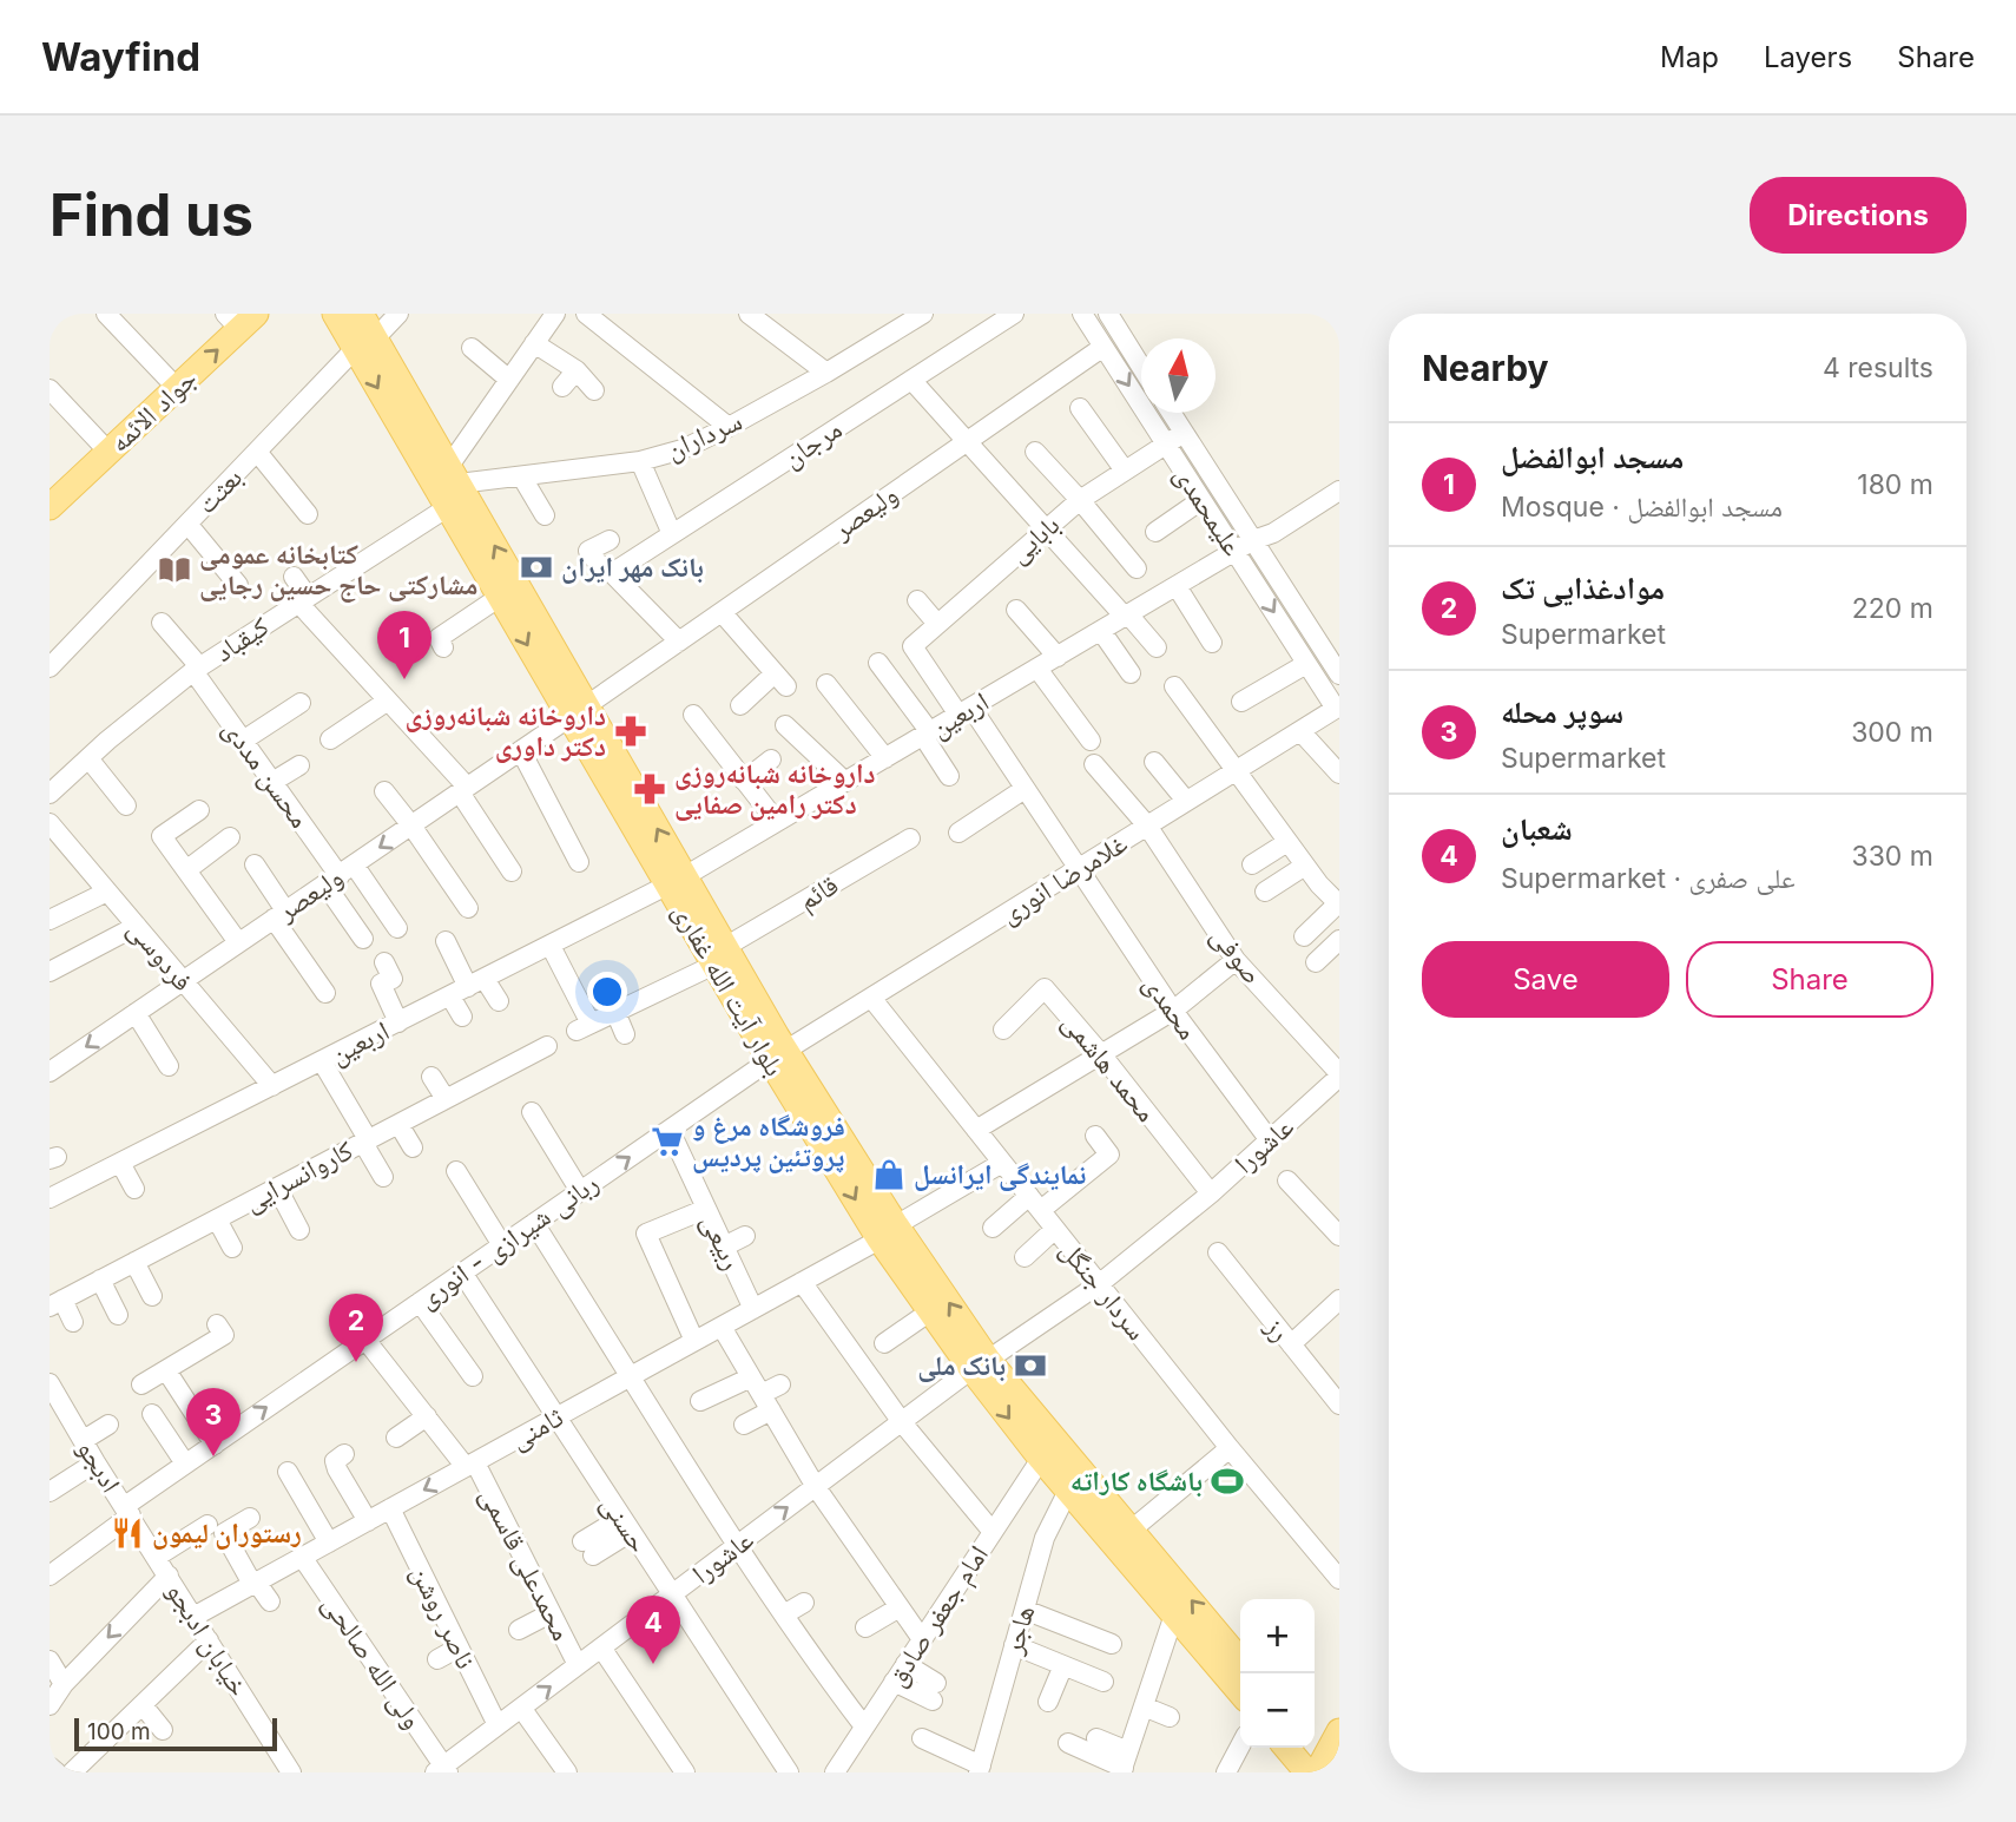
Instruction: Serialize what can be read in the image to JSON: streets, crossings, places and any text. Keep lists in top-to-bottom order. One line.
{"streets":{"main road":["جواد الائمه","بلوار آیت الله غفاری"],"street":["سرداران","مرجان","بعثت","علیمحمدی","ولیعصر","بابایی","کیقباد","اربعین","محسن مددی","غلامرضا انوری","قائم","فردوسی","صوفی","محمدی","محمد هاشمی","عاشورا","کاروانسرایی","ربانی شیرازی - انوری","ربیعی","سردار جنگل","رز","ثامنی","ادبجو","حسنی","محمدعلی قاسمی","امام جعفر صادق","ناصر روشن","هاجر","خیابان ادبجو","ولی الله صالحی"]},"crossings":[["سرداران","بلوار آیت الله غفاری"],["بعثت","بلوار آیت الله غفاری"],["علیمحمدی","ولیعصر"],["علیمحمدی","بابایی"],["علیمحمدی","اربعین"],["علیمحمدی","غلامرضا انوری"],["ولیعصر","محسن مددی"],["ولیعصر","فردوسی"],["ولیعصر","بلوار آیت الله غفاری"],["بابایی","محمدی"],["کیقباد","محسن مددی"],["کیقباد","بلوار آیت الله غفاری"],["اربعین","فردوسی"],["اربعین","بلوار آیت الله غفاری"],["اربعین","محمدی"],["غلامرضا انوری","صوفی"],["غلامرضا انوری","بلوار آیت الله غفاری"],["غلامرضا انوری","محمدی"],["غلامرضا انوری","ربانی شیرازی - انوری"],["غلامرضا انوری","سردار جنگل"],["قائم","بلوار آیت الله غفاری"],["صوفی","عاشورا"],["بلوار آیت الله غفاری","عاشورا"],["بلوار آیت الله غفاری","ربانی شیرازی - انوری"],["بلوار آیت الله غفاری","ثامنی"],["بلوار آیت الله غفاری","امام جعفر صادق"],["بلوار آیت الله غفاری","هاجر"],["محمدی","عاشورا"],["محمد هاشمی","عاشورا"],["عاشورا","سردار جنگل"],["عاشورا","حسنی"],["عاشورا","محمدعلی قاسمی"],["عاشورا","ناصر روشن"],["عاشورا","ولی الله صالحی"],["ربانی شیرازی - انوری","ربیعی"],["ربانی شیرازی - انوری","ادبجو"],["ربانی شیرازی - انوری","حسنی"],["ربانی شیرازی - انوری","محمدعلی قاسمی"],["ربانی شیرازی - انوری","خیابان ادبجو"],["ربیعی","ثامنی"],["سردار جنگل","ثامنی"],["ثامنی","حسنی"],["ثامنی","محمدعلی قاسمی"],["ثامنی","ناصر روشن"],["ثامنی","خیابان ادبجو"],["ثامنی","ولی الله صالحی"],["ادبجو","خیابان ادبجو"]],"one_way":["جواد الائمه"],"places":{"bank":["بانک مهر ایران","بانک ملی"],"library":["کتابخانه عمومی مشارکتی حاج حسین رجایی"],"pharmacy":["داروخانه شبانه‌روزی دکتر داوری","داروخانه شبانه‌روزی دکتر رامین صفایی"],"supermarket":["فروشگاه مرغ و پروتئین پردیس"],"shop":["نمایندگی ایرانسل"],"sports":["باشگاه کاراته"],"restaurant":["رستوران لیمون"]},"scale_bar":"100 m","north":"top","page":{"header":"Wayfind","nav":["Map","Layers","Share"],"buttons":["Directions",["Save","Share"]],"title":"Find us","heading":["Nearby","4 results"],"list":[{"mark":"1","name":"مسجد ابوالفضل","note":"Mosque · مسجد ابوالفضل","value":"180 m"},{"mark":"2","name":"موادغذایی تک","note":"Supermarket","value":"220 m"},{"mark":"3","name":"سوپر محله","note":"Supermarket","value":"300 m"},{"mark":"4","name":"شعبان","note":"Supermarket · علی صفری","value":"330 m"}],"pins":["1","2","3","4"],"map_buttons":["+","−"],"scale":"100 m"}}
